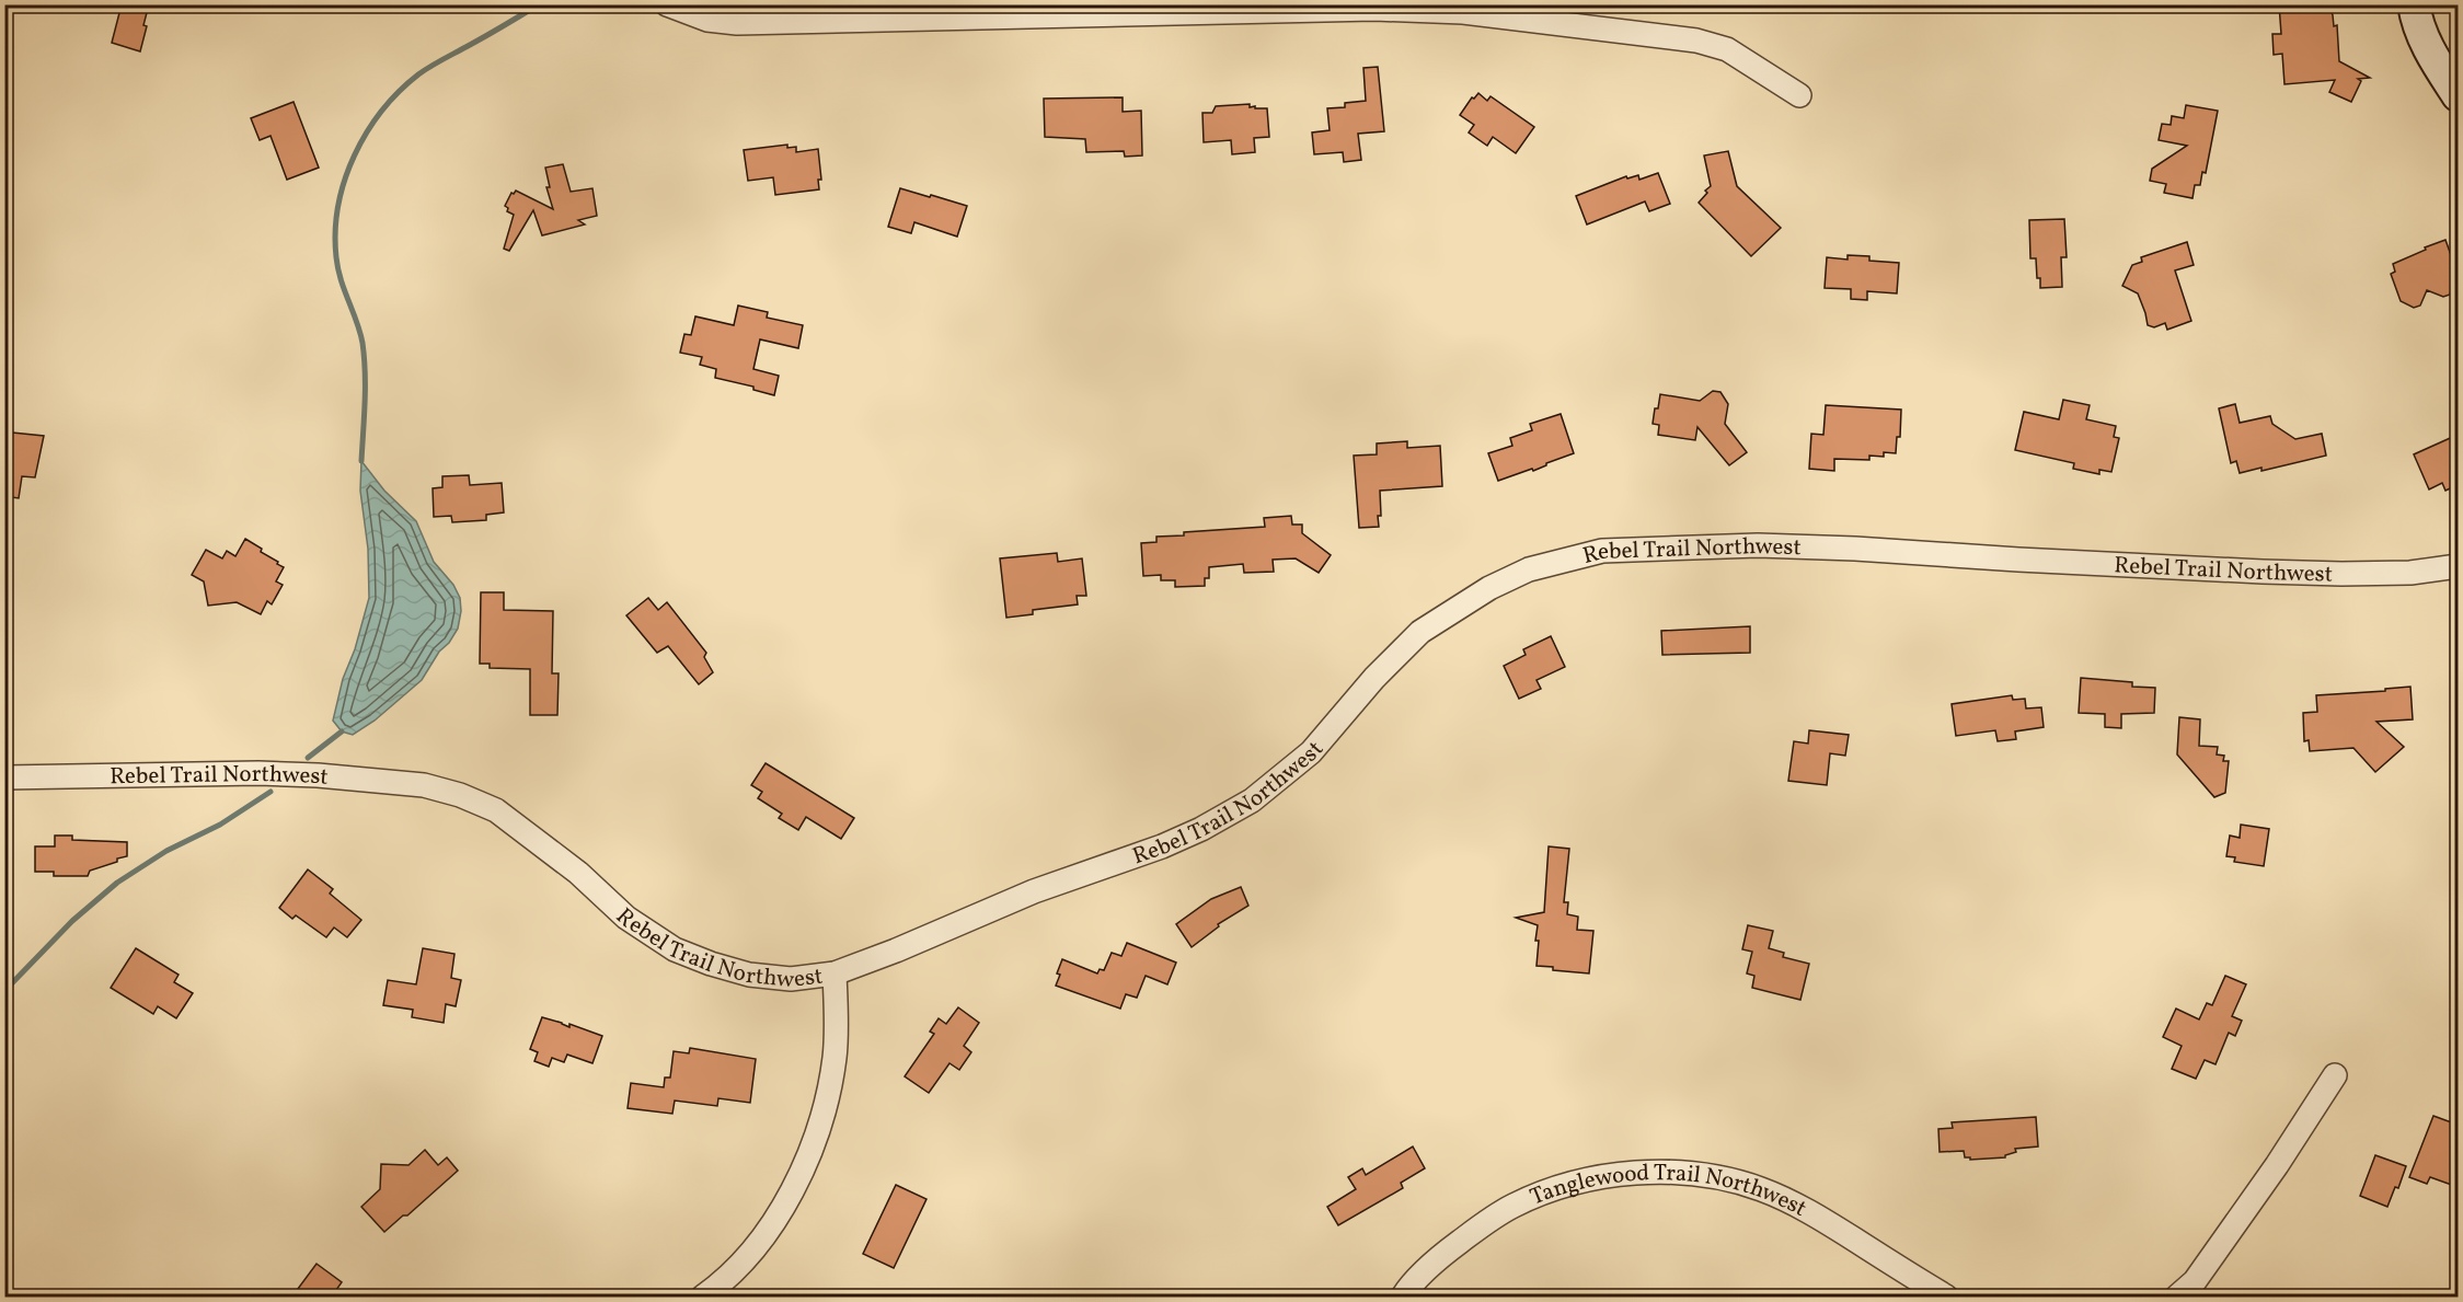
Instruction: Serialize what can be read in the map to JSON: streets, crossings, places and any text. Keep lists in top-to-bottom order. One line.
{"streets":{"street":["Rebel Trail Northwest","Tanglewood Trail Northwest"]}}
